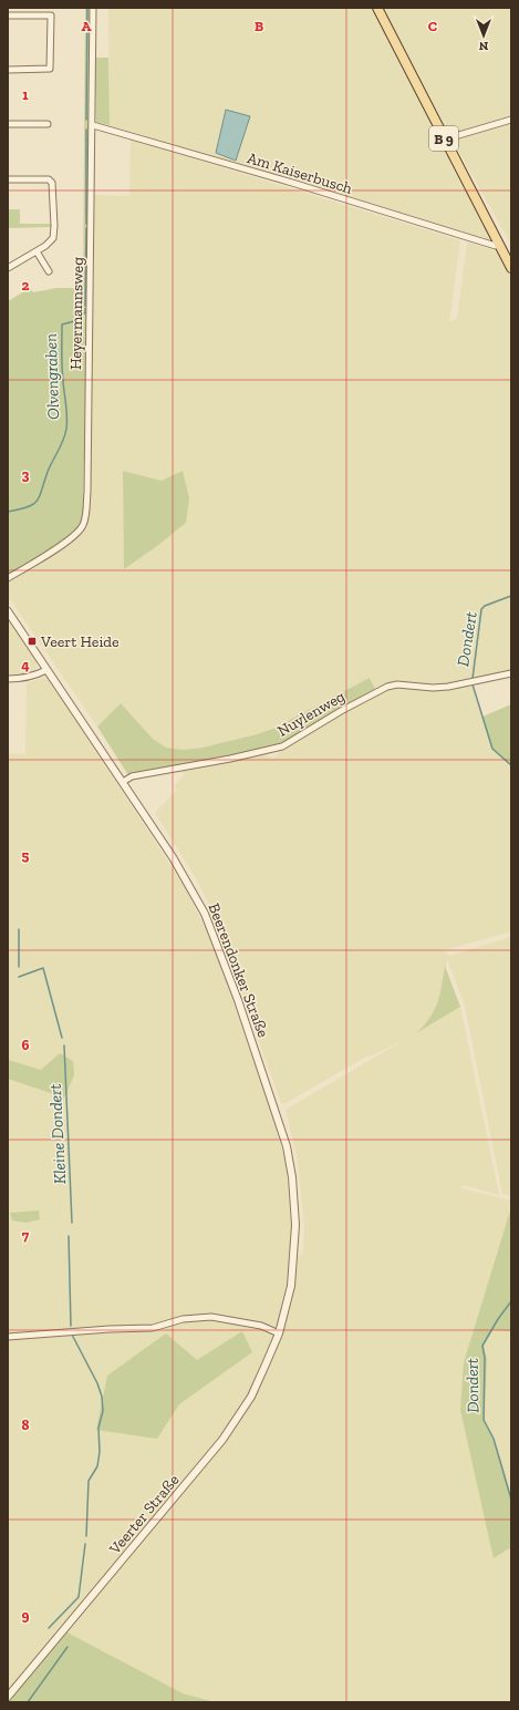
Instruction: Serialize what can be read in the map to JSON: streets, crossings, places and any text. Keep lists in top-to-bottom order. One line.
{"streets":{"main road":["B 9"],"street":["Am Kaiserbusch","Heyermannsweg","Nuylenweg","Beerendonker Straße","Veerter Straße"]},"crossings":[["B 9","Am Kaiserbusch"],["Am Kaiserbusch","Heyermannsweg"],["Nuylenweg","Beerendonker Straße"],["Beerendonker Straße","Veerter Straße"]],"water":["Olvengraben","Dondert","Kleine Dondert"],"places":{"transit":["Veert Heide"]},"north":"bottom","grid":{"columns":["A","B","C"],"rows":["1","2","3","4","5","6","7","8","9"]}}
